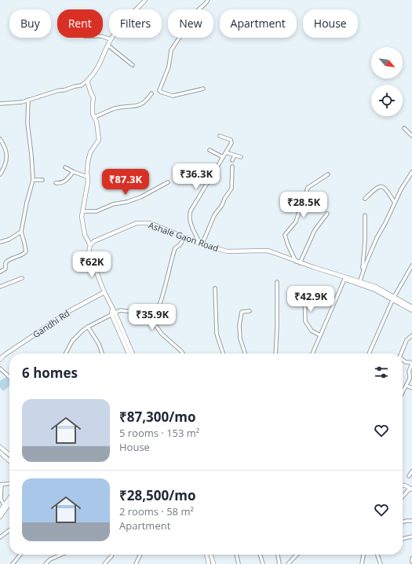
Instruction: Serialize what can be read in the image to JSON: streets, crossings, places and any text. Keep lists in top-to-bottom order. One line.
{"streets":{"street":["Ashale Gaon Road","Gandhi Rd"]},"north":"bottom right","page":{"chip":["Buy","Rent","Filters","New","Apartment","House"],"price":["₹36.3K","₹87.3K","₹28.5K","₹62K","₹42.9K","₹35.9K"],"heading":"6 homes","list":[{"name":"₹87,300/mo","note":"5 rooms · 153 m² · House"},{"name":"₹28,500/mo","note":"2 rooms · 58 m² · Apartment"}]}}
